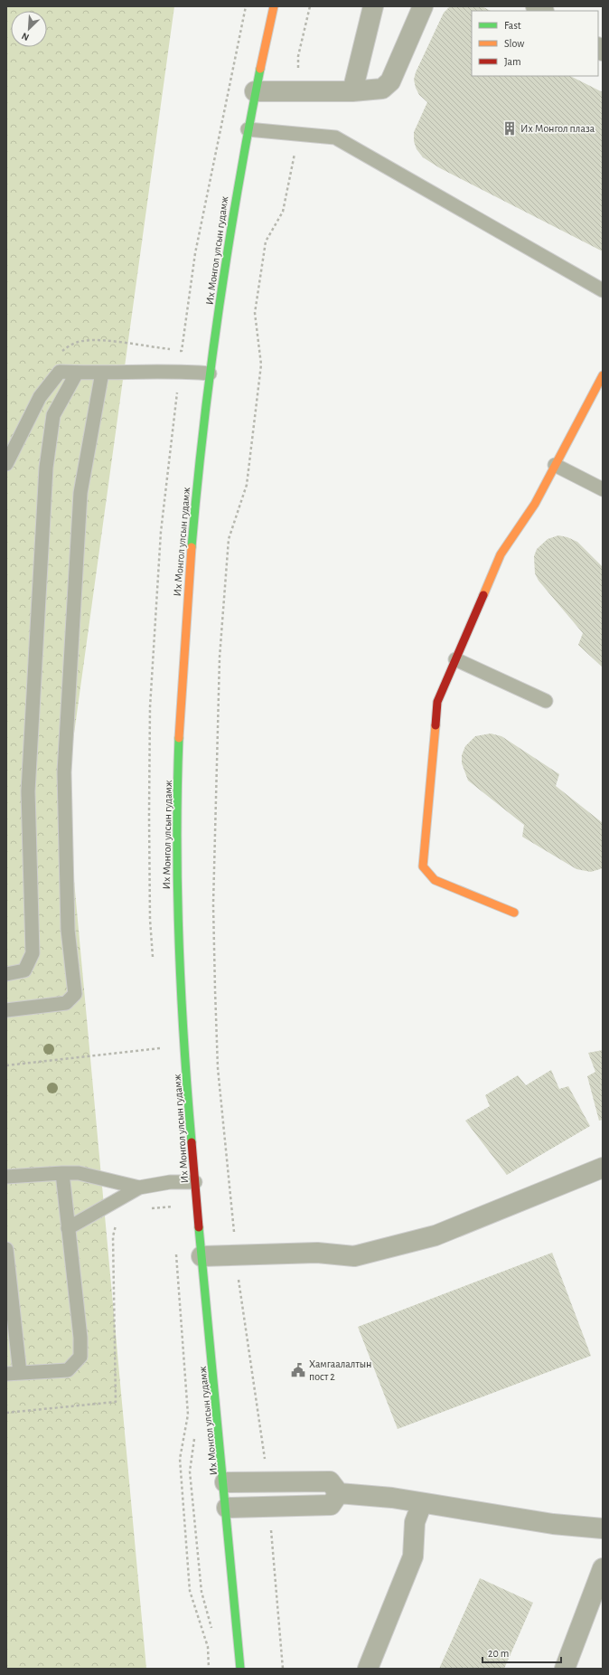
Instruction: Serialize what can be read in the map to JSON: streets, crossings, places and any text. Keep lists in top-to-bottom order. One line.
{"streets":{"main road":["Их Монгол улсын гудамж"]},"places":{"building":["Их Монгол плаза"],"public building":["Хамгаалалтын пост 2"]},"legend":["Fast","Slow","Jam"],"scale_bar":"20 m","north":"bottom left"}
